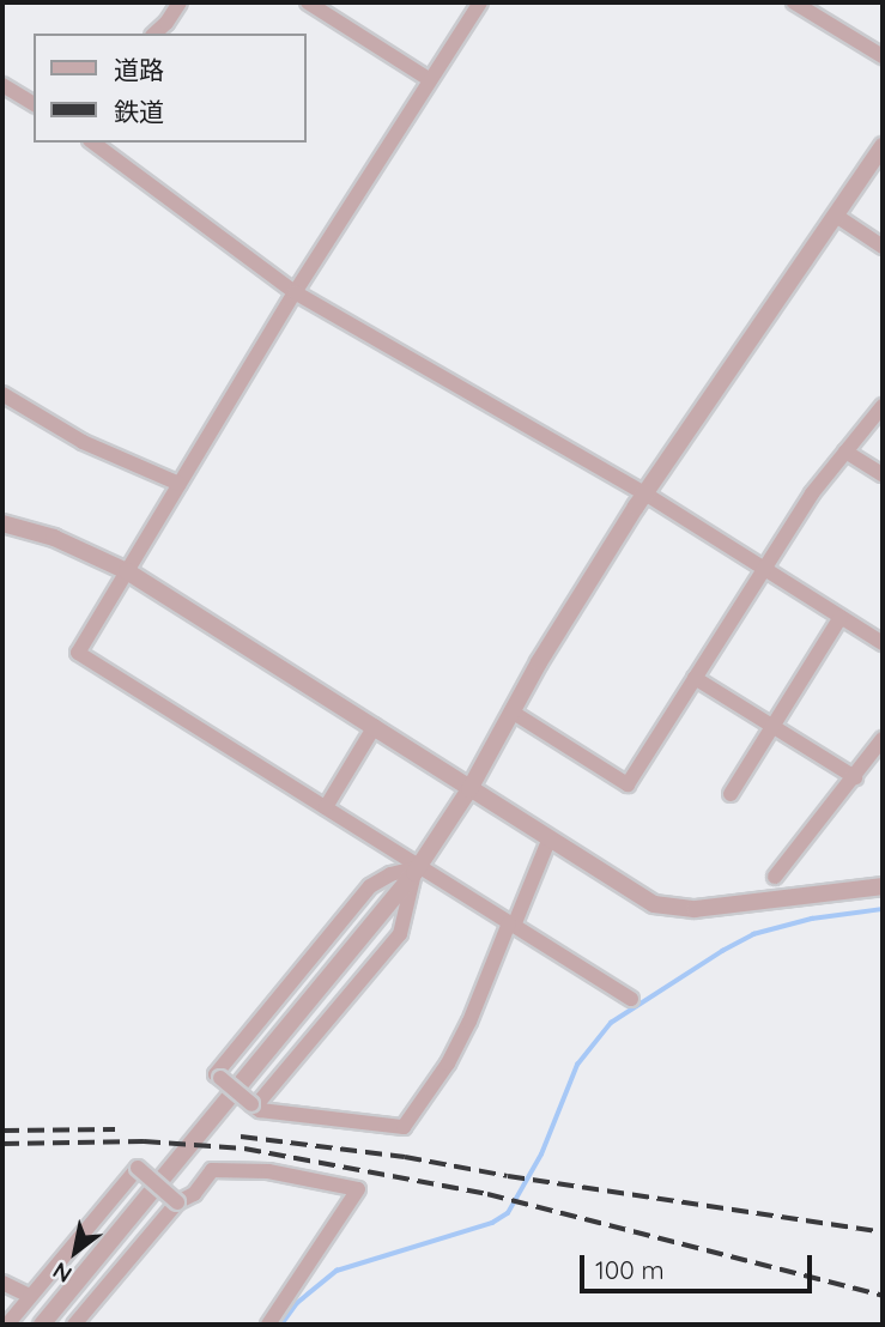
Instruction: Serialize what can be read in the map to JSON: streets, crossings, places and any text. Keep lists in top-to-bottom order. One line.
{"legend":["道路","鉄道"],"scale_bar":"100 m","north":"bottom left"}
